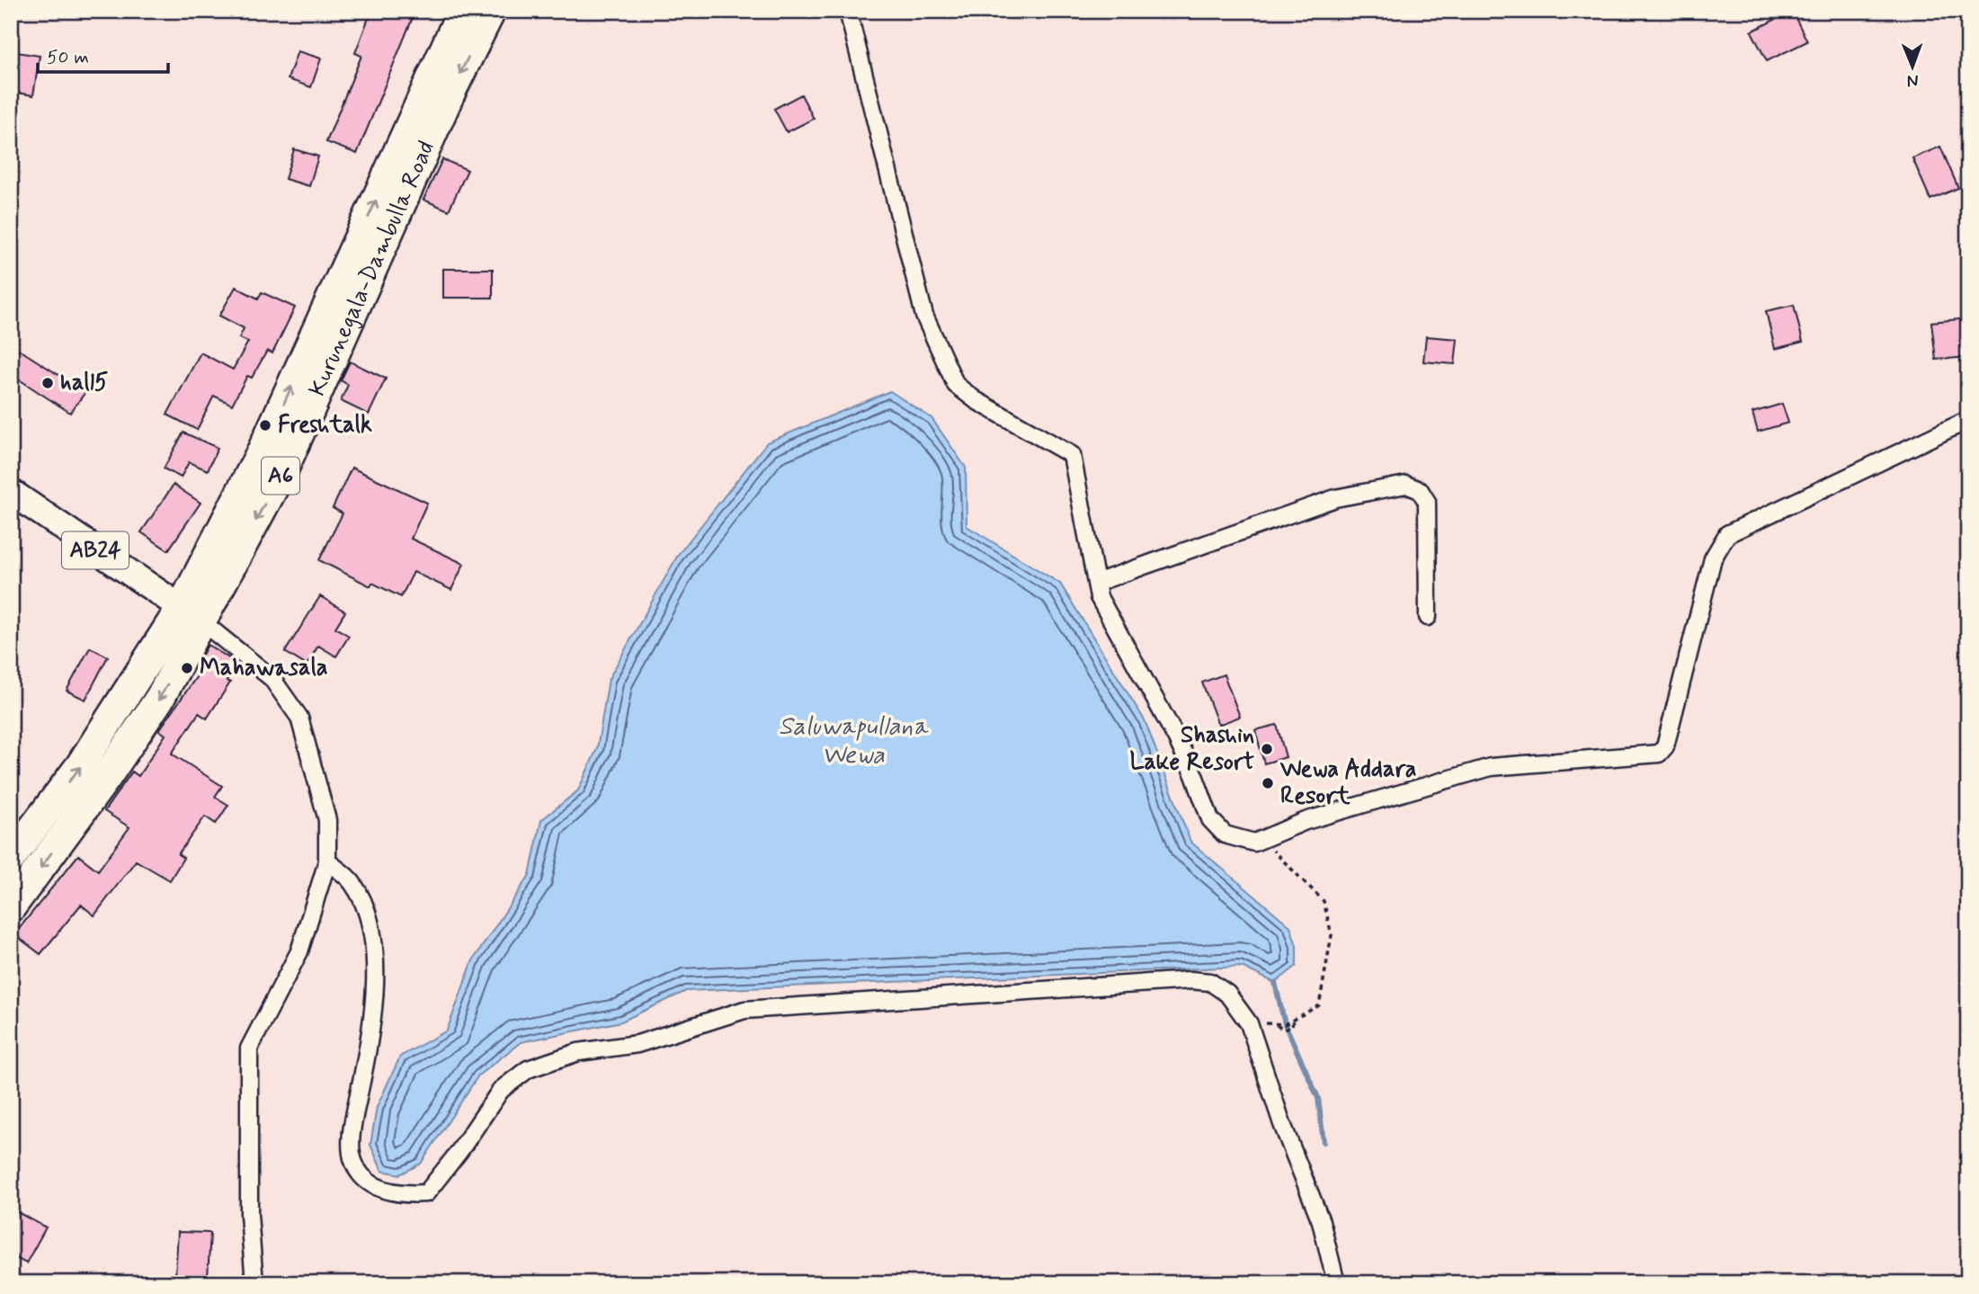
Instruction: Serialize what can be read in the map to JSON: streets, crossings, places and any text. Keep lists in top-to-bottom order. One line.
{"streets":{"highway":["Kurunegala-Dambulla Road","A6"],"main road":["AB24"]},"crossings":[["Kurunegala-Dambulla Road","AB24"]],"water":["Saluwapullana Wewa"],"places":["hall5","Freshtalk","Mahawasala","Shashin Lake Resort","Wewa Addara Resort"],"scale_bar":"50 m","north":"bottom"}
